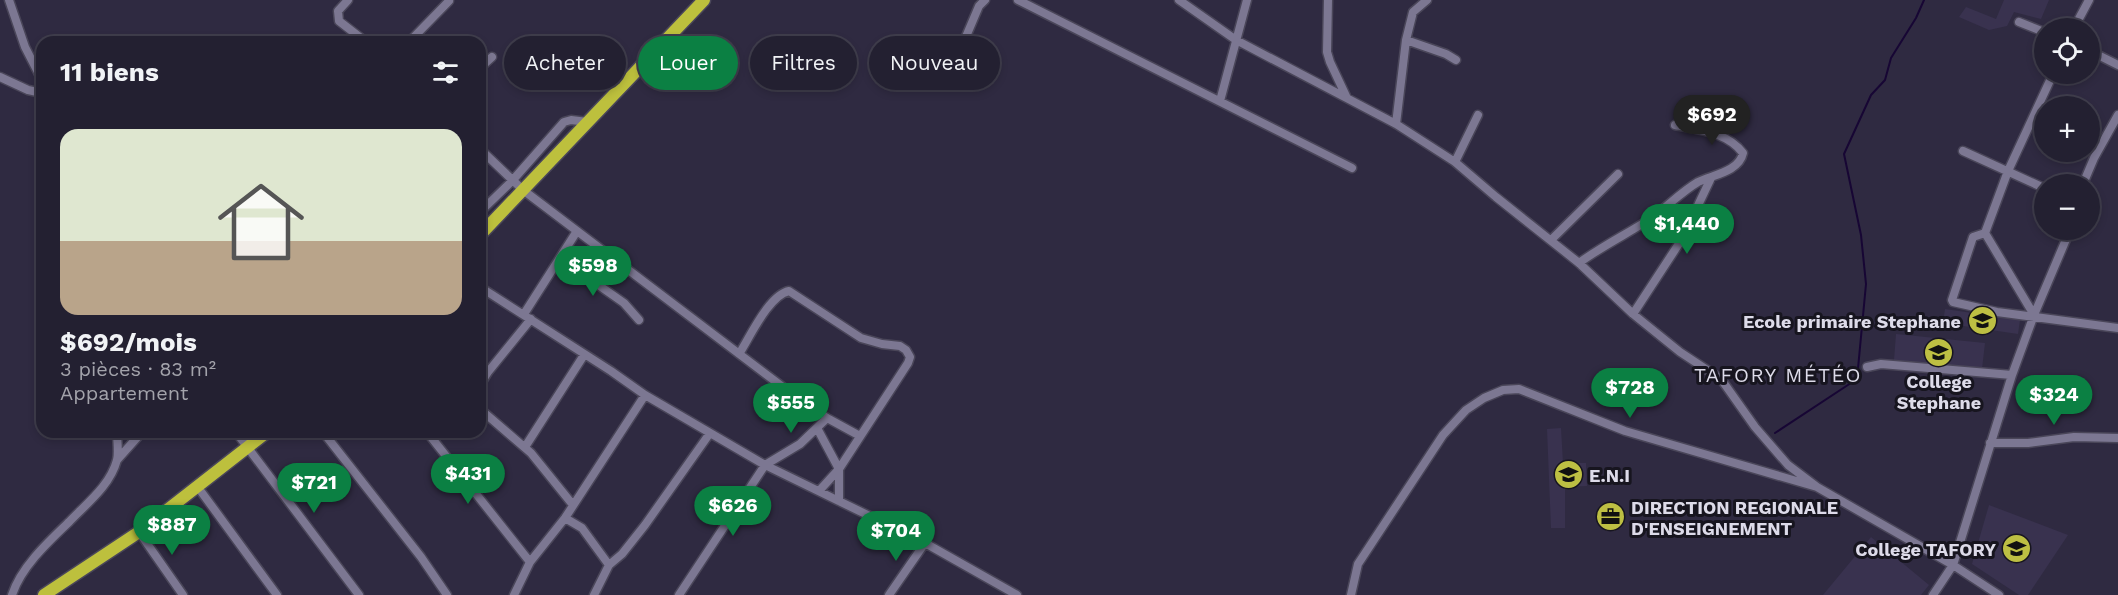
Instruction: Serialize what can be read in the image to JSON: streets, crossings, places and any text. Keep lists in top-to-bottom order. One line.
{"districts":["TAFORY MÉTÉO"],"places":{"school or university":["Ecole primaire Stephane","College Stephane","E.N.I","College TAFORY"],"office":["DIRECTION REGIONALE D'ENSEIGNEMENT"]},"page":{"map_buttons":["+","−"],"chip":["Acheter","Louer","Filtres","Nouveau"],"heading":"11 biens","price":["$692","$1,440","$598","$728","$324","$555","$431","$721","$626","$887","$704"],"list":[{"name":"$692/mois","note":"3 pièces · 83 m² · Appartement"}]}}
